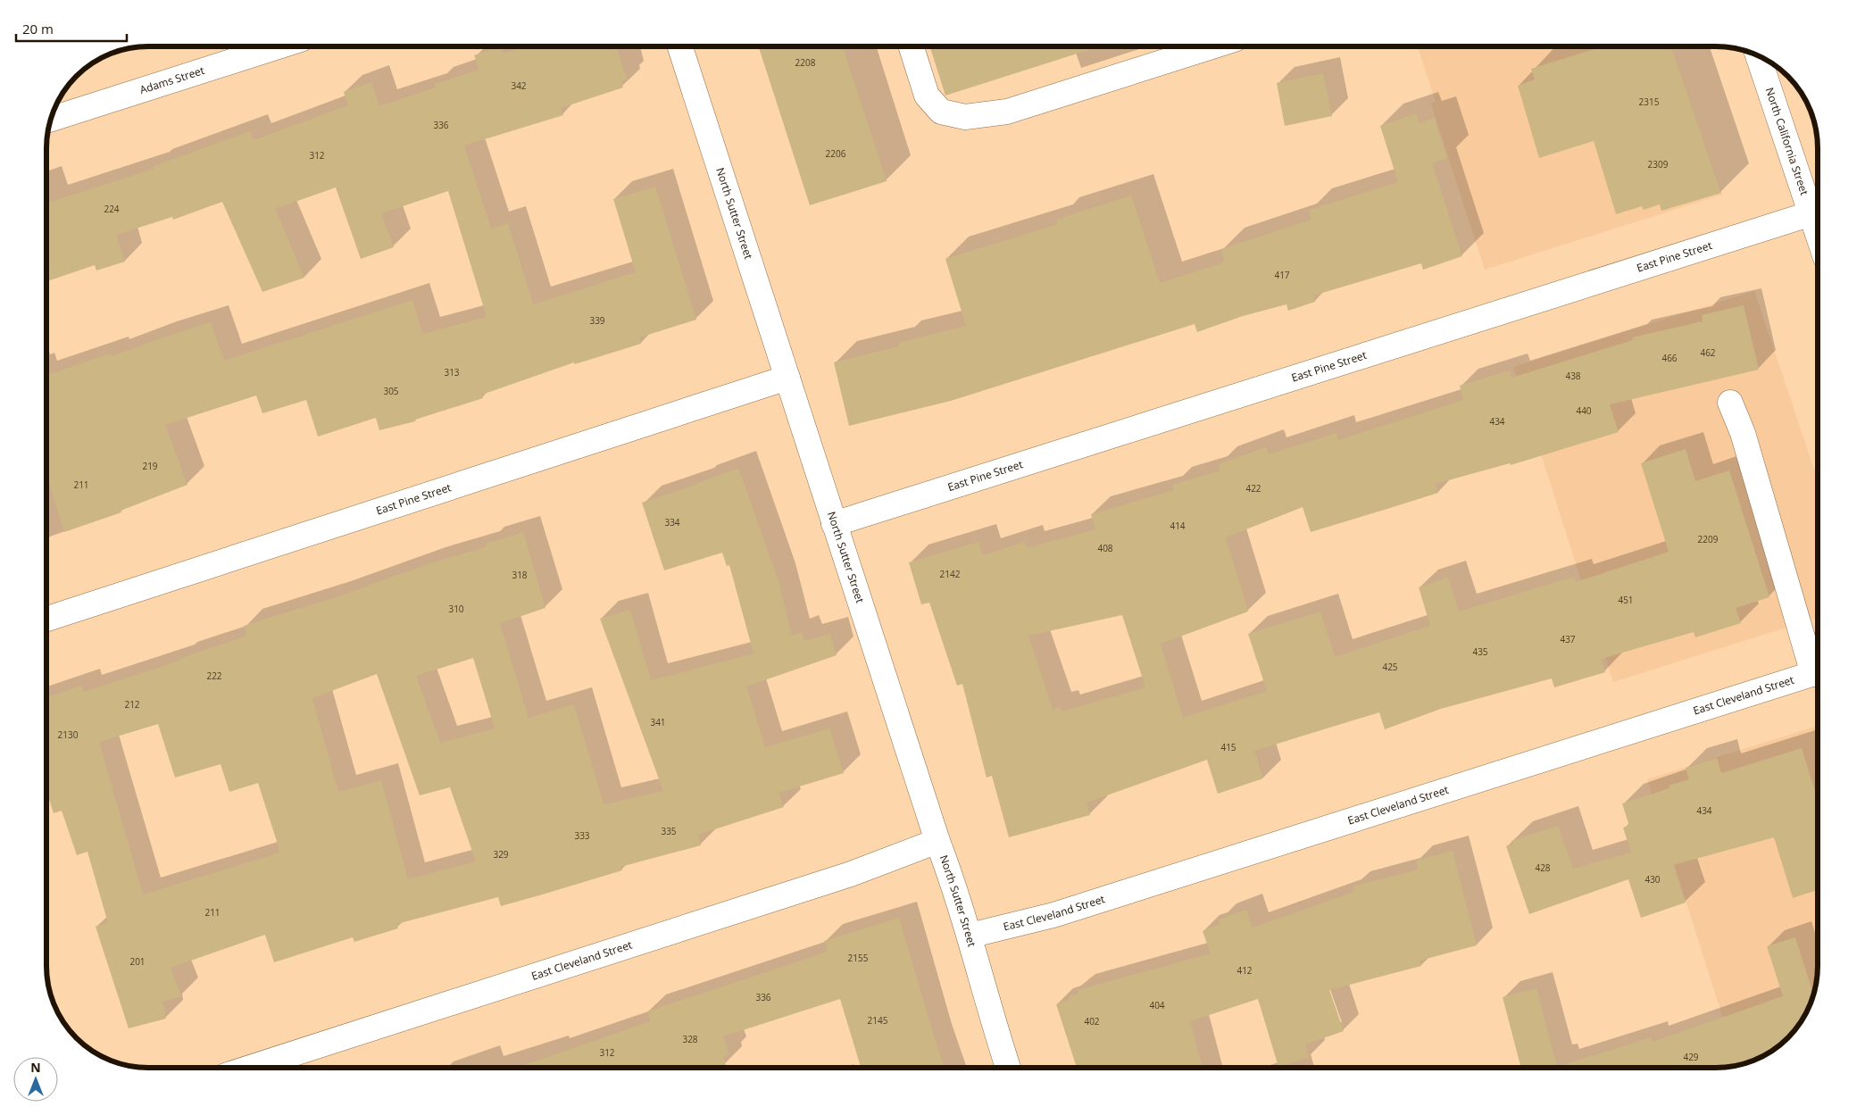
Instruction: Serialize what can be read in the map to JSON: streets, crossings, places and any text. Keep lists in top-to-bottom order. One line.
{"streets":{"street":["Adams Street","North California Street","North Sutter Street","East Pine Street","East Cleveland Street"]},"crossings":[["North Sutter Street","East Pine Street"],["North Sutter Street","East Cleveland Street"]],"house_numbers":["2208","342","2315","336","2206","312","2309","224","417","339","462","466","313","438","305","440","434","219","211","422","334","414","2209","408","2142","318","451","310","437","435","425","222","212","341","2130","415","434","335","333","329","428","430","211","2155","201","412","336","404","2145","402","328","312","429"],"scale_bar":"20 m","north":"top"}
